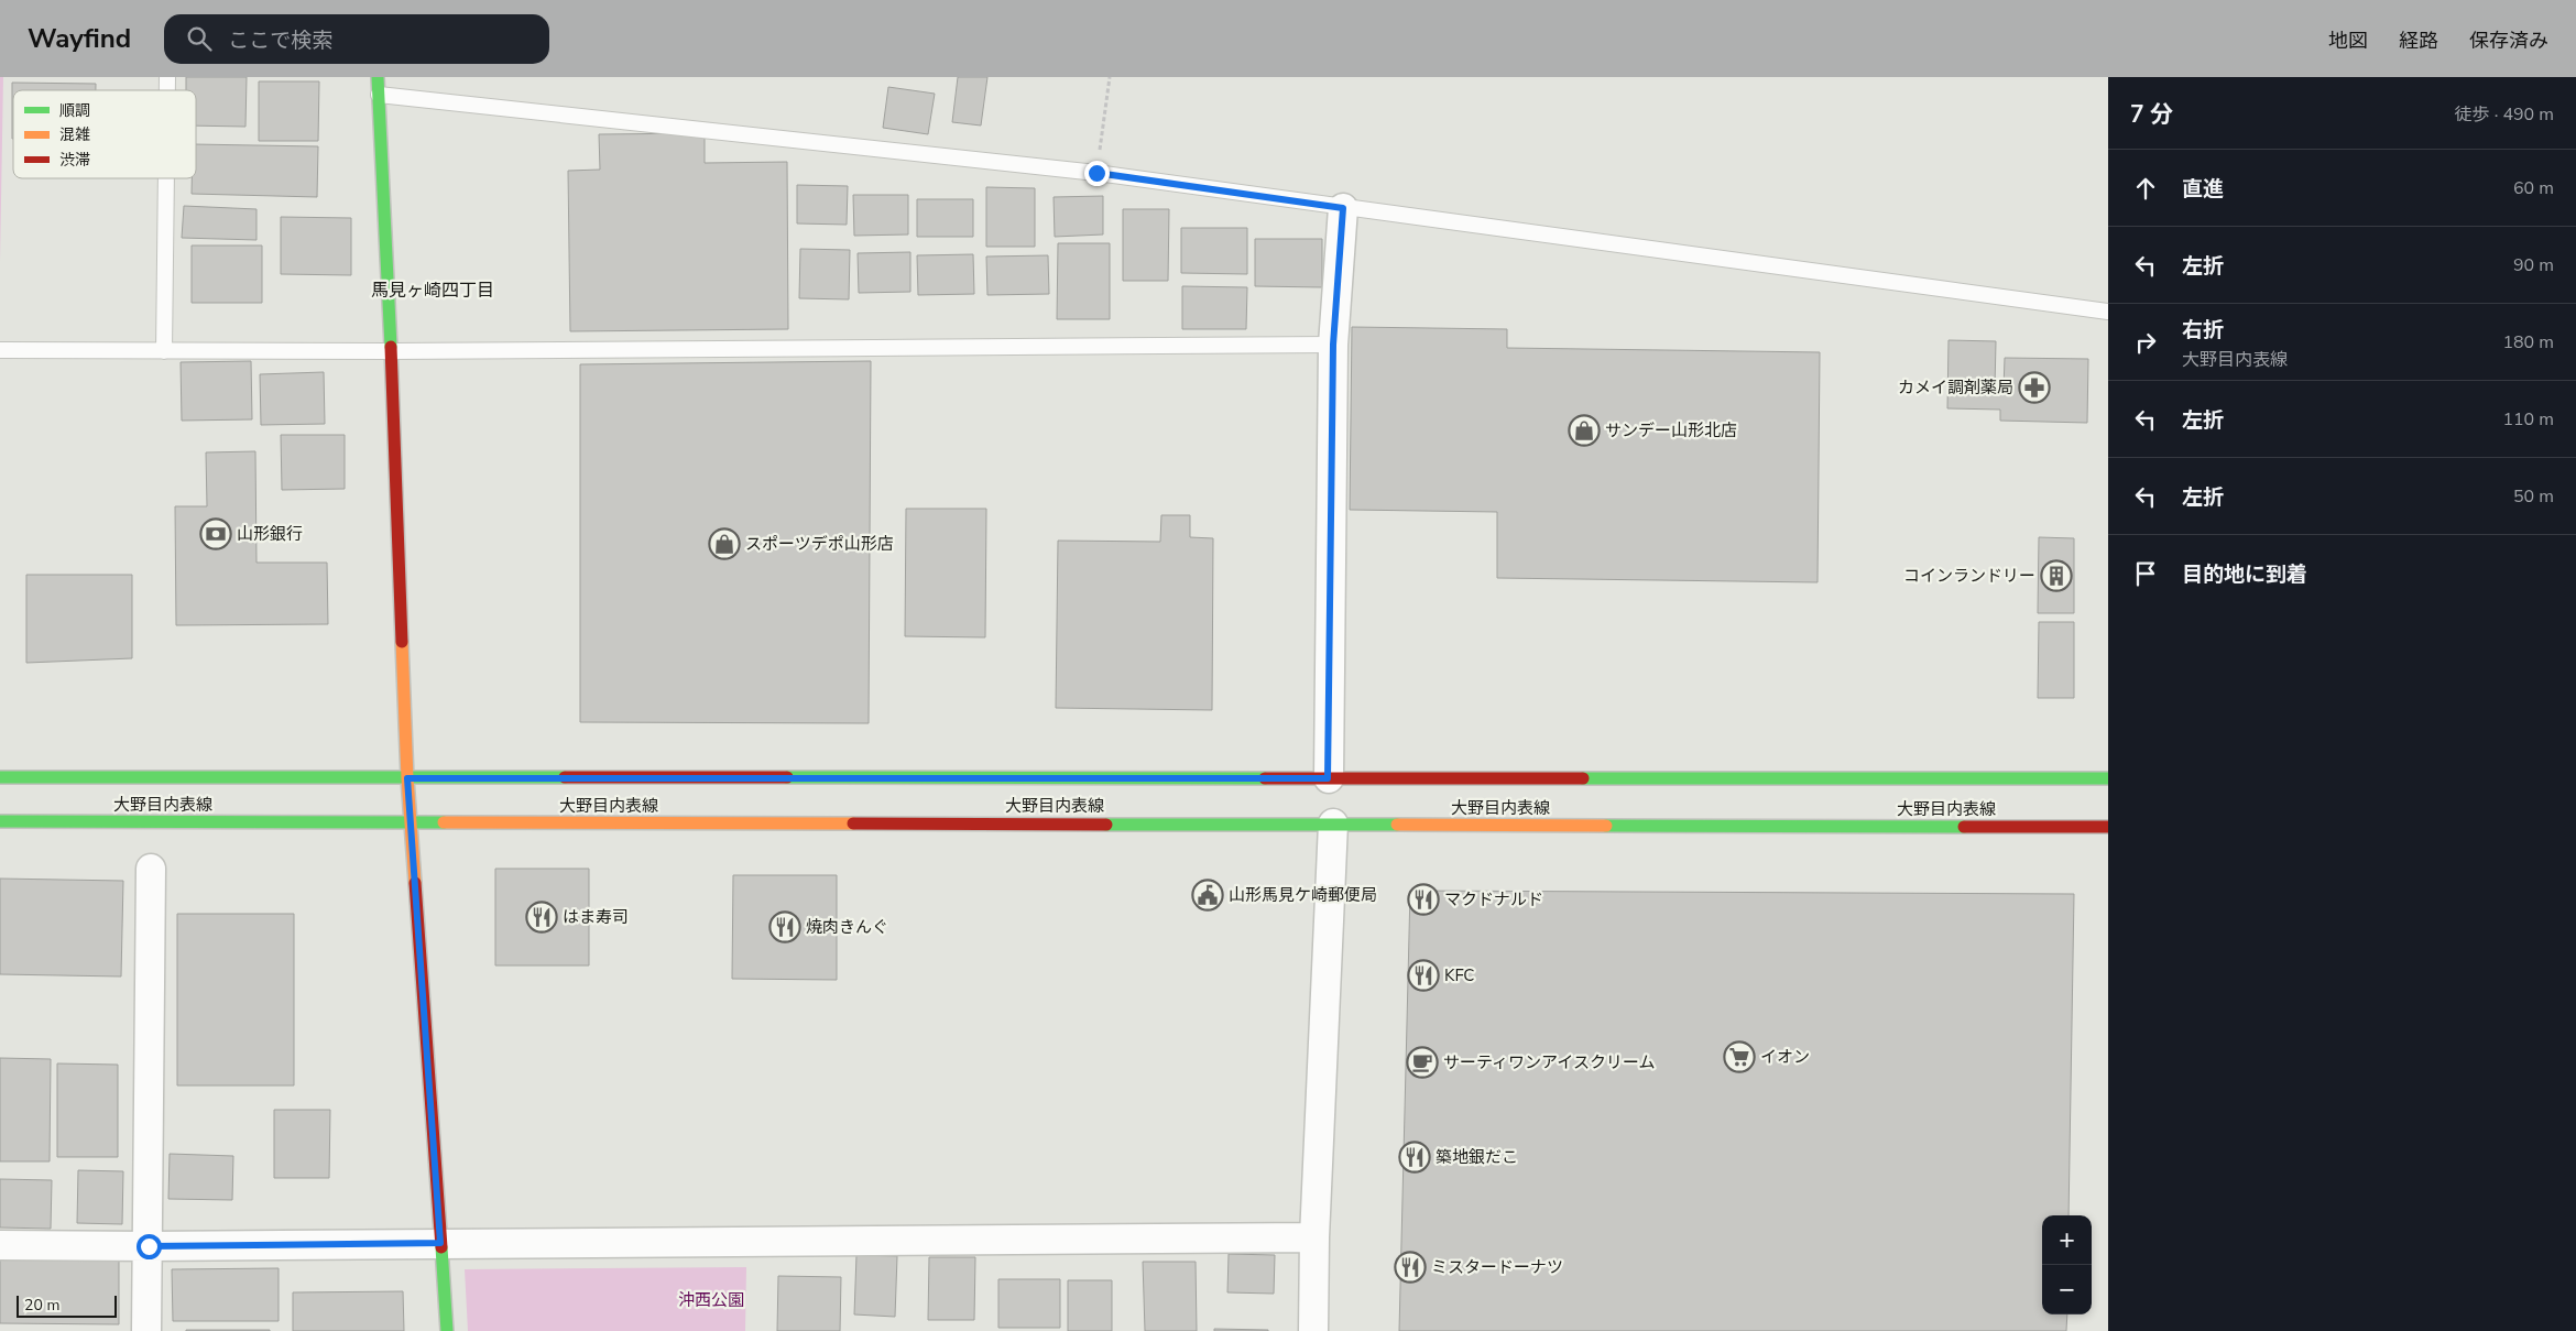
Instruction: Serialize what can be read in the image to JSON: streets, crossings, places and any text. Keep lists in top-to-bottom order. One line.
{"streets":{"main road":["大野目内表線"]},"districts":["馬見ヶ崎四丁目"],"parks":["沖西公園"],"places":{"pharmacy":["カメイ調剤薬局"],"shop":["サンデー山形北店","スポーツデポ山形店"],"bank":["山形銀行"],"building":["コインランドリー"],"public building":["山形馬見ケ崎郵便局"],"restaurant":["マクドナルド","はま寿司","焼肉きんぐ","KFC","築地銀だこ","ミスタードーナツ"],"supermarket":["イオン"],"cafe":["サーティワンアイスクリーム"]},"legend":["順調","混雑","渋滞"],"scale_bar":"20 m","page":{"header":"Wayfind","search":"ここで検索","nav":["地図","経路","保存済み"],"heading":["7 分","徒歩 · 490 m"],"list":[["直進","60 m"],["左折","90 m"],["右折","大野目内表線","180 m"],["左折","110 m"],["左折","50 m"],"目的地に到着"],"map_buttons":["+","−"],"scale":"20 m"}}
